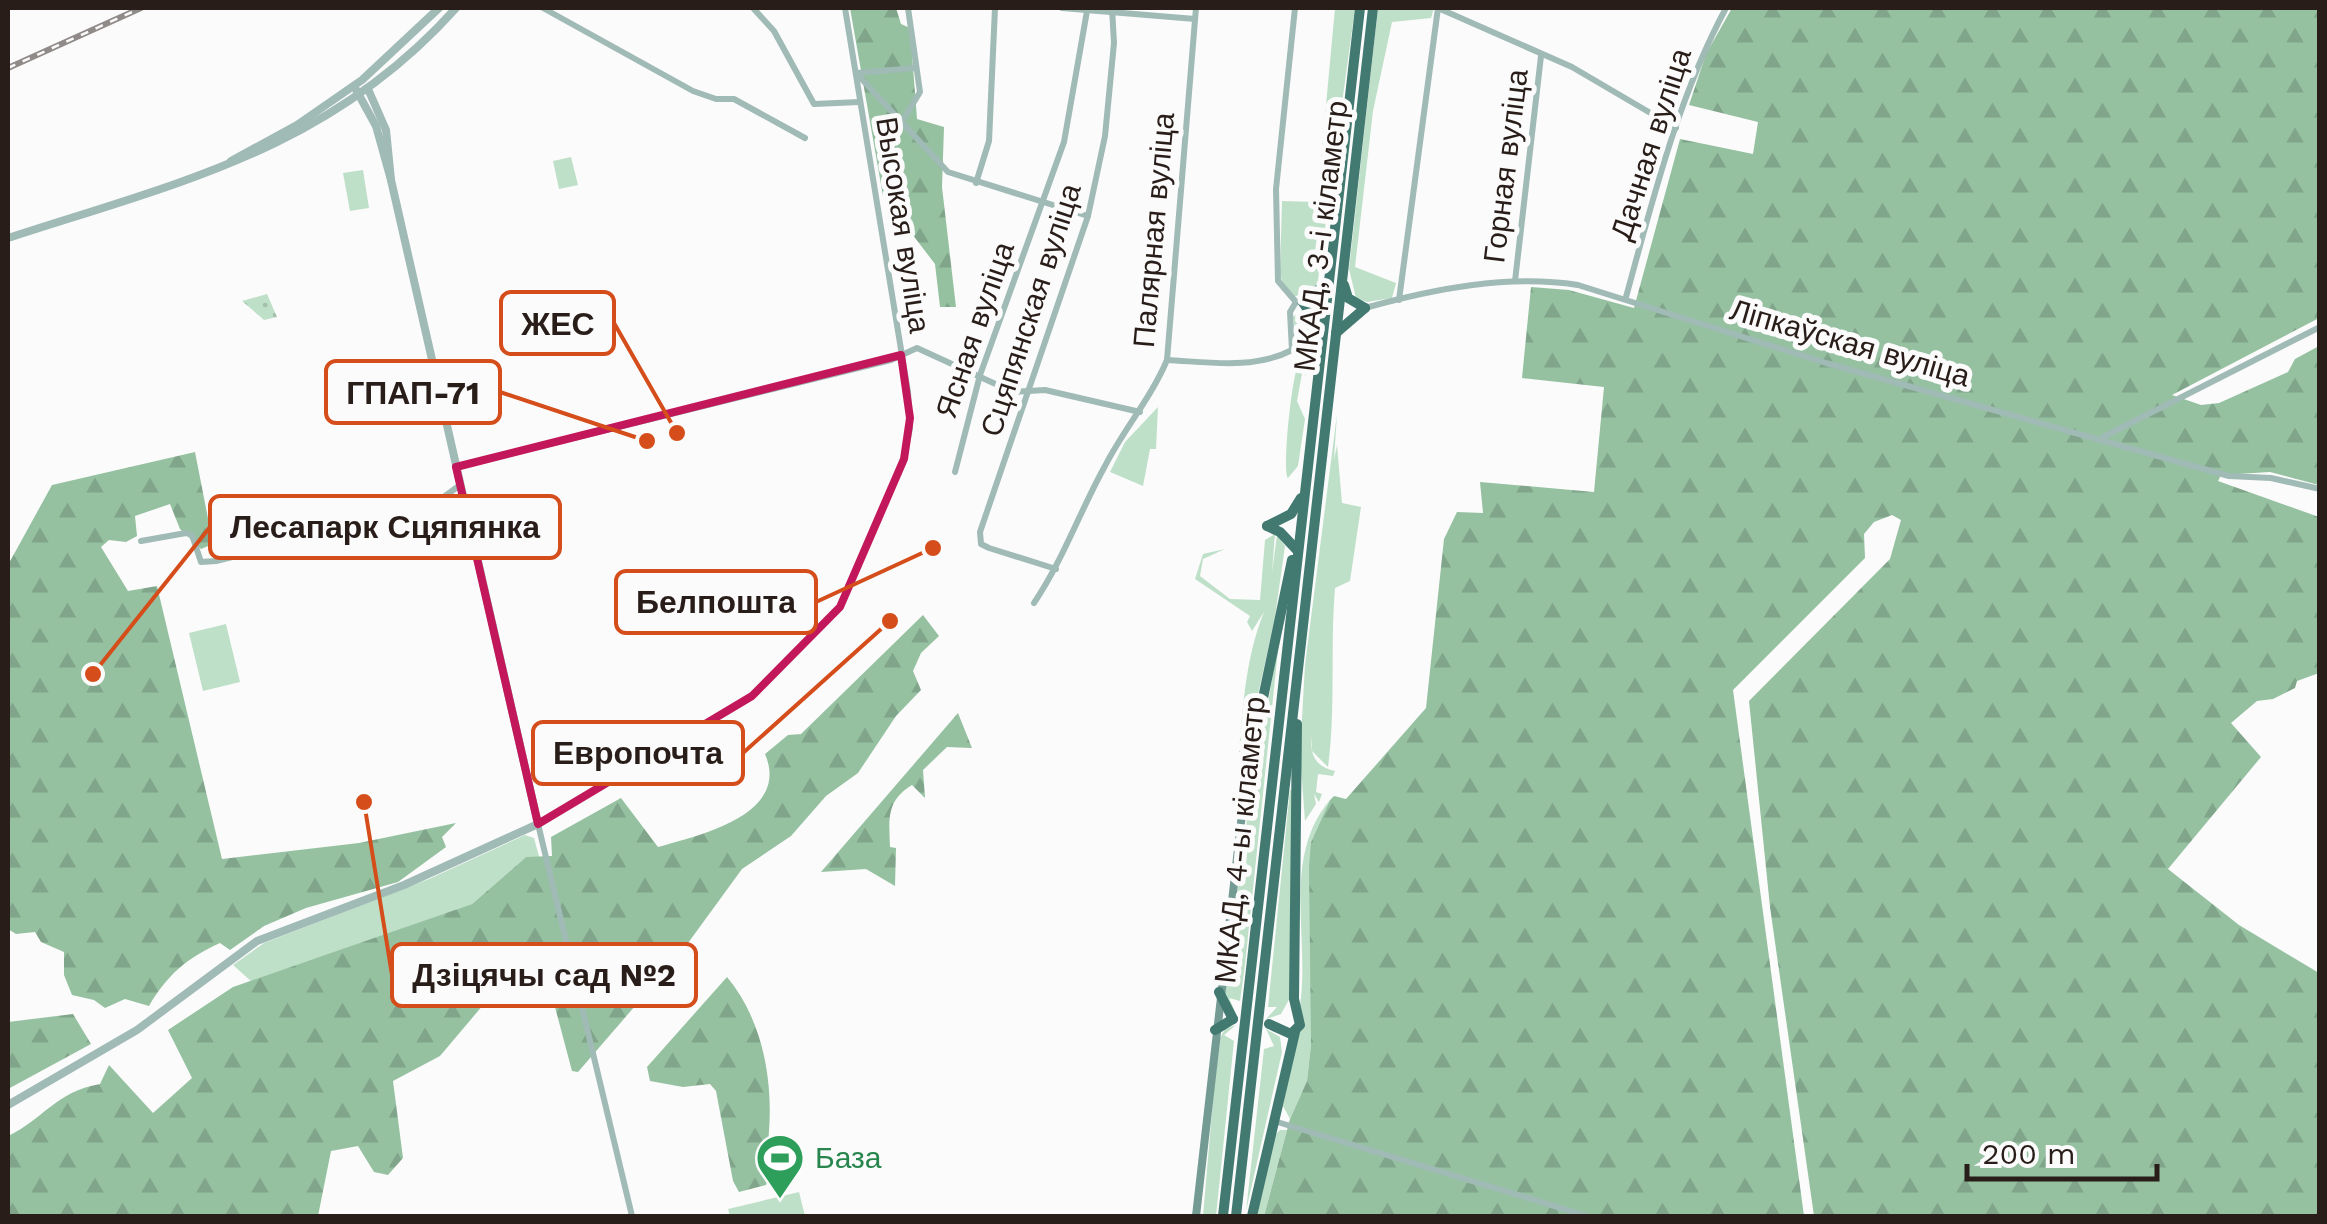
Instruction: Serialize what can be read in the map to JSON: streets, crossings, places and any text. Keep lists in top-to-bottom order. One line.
{"streets":{"highway":["МКАД, 3-і кіламетр","МКАД, 4-ы кіламетр"],"street":["Дачная вуліца","Горная вуліца","Высокая вуліца","Палярная вуліца","Сцяпянская вуліца","Ясная вуліца","Ліпкаўская вуліца"]},"crossings":[["Дачная вуліца","Ліпкаўская вуліца"],["Горная вуліца","Ліпкаўская вуліца"],["Палярная вуліца","Сцяпянская вуліца"],["МКАД, 3-і кіламетр","МКАД, 4-ы кіламетр"]],"places":{"other":["ЖЕС","ГПАП-71","Белпошта","Европочта","Лесапарк Сцяпянка","Дзіцячы сад №2"],"sports":["База"]},"scale_bar":"200 m"}
